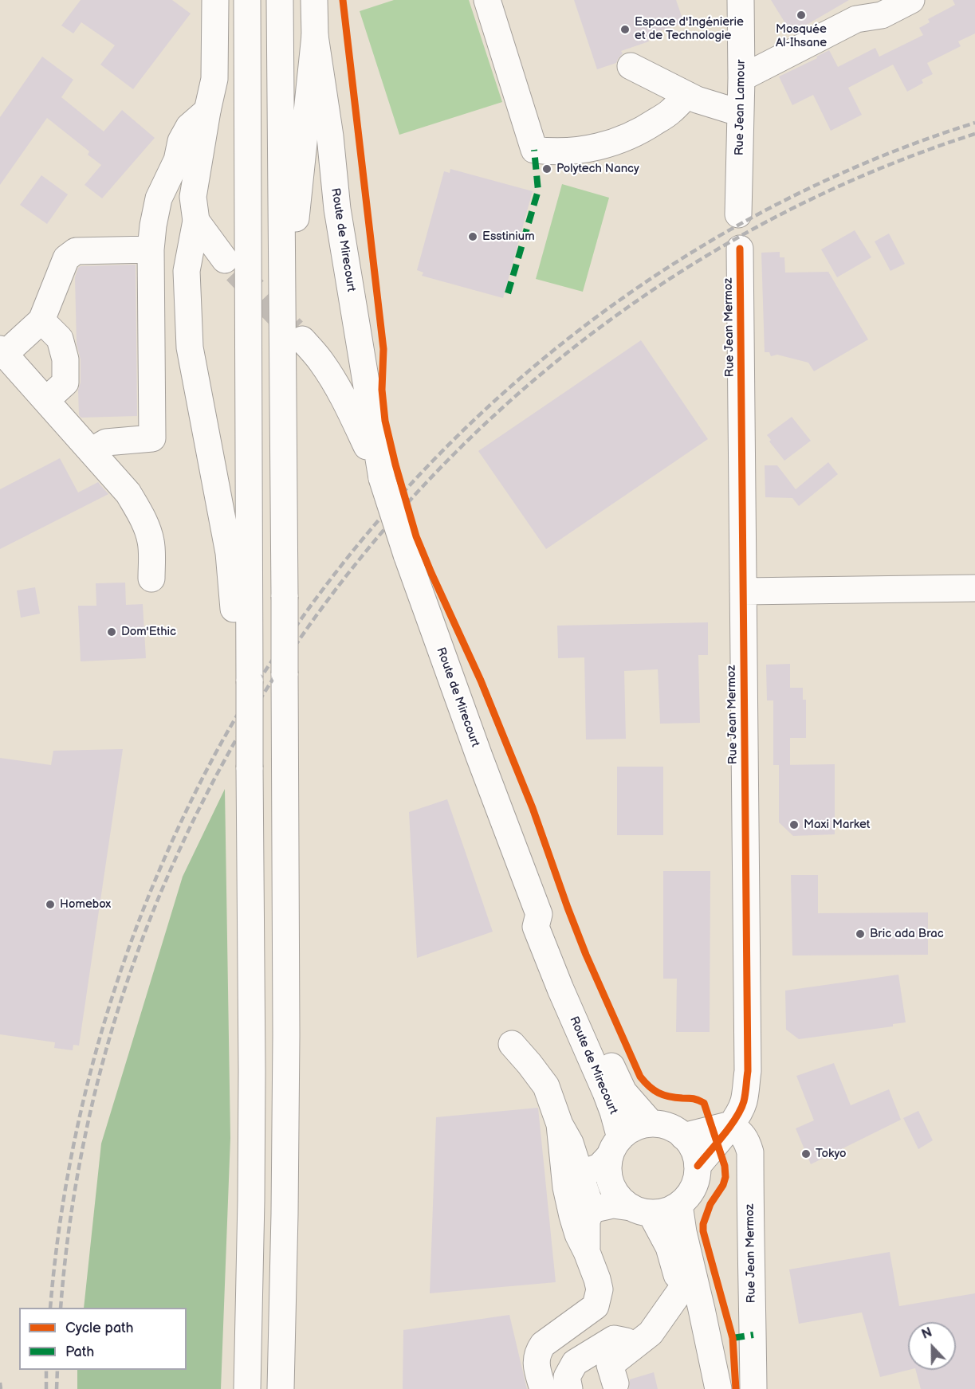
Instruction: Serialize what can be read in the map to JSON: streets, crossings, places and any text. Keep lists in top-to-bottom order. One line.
{"streets":{"main road":["Rue Jean Lamour","Route de Mirecourt","Rue Jean Mermoz"]},"crossings":[["Route de Mirecourt","Rue Jean Mermoz"]],"places":["Mosquée Al-Ihsane","Espace d'Ingénierie et de Technologie","Polytech Nancy","Esstinium","Dom'Ethic","Maxi Market","Homebox","Bric ada Brac","Tokyo"],"legend":["Cycle path","Path"],"north":"top"}
